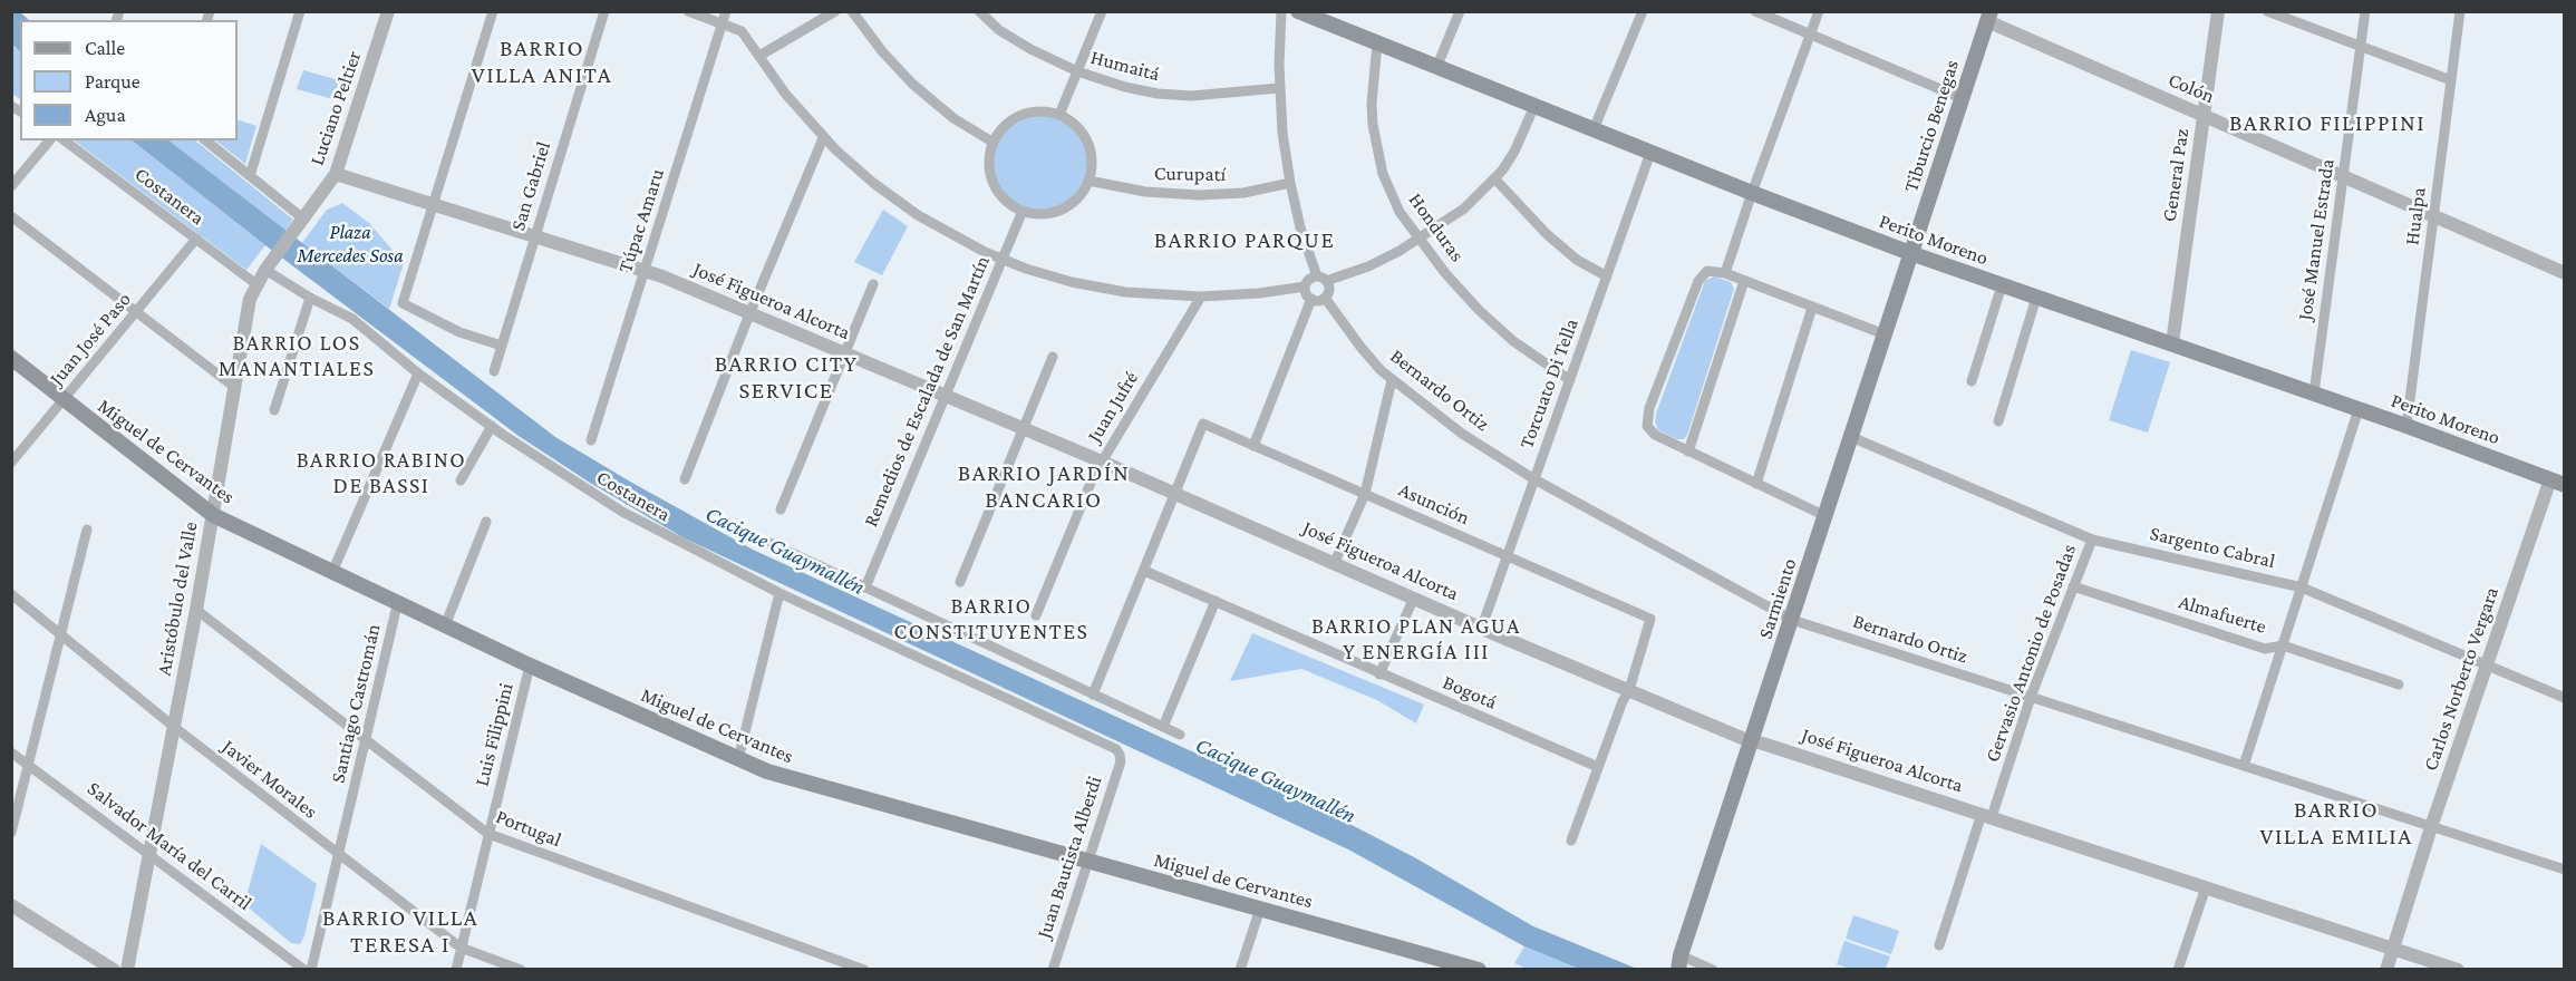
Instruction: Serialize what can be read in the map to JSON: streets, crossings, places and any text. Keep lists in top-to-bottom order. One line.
{"streets":{"main road":["Tiburcio Benegas","Perito Moreno","Miguel de Cervantes","Sarmiento"],"street":["Humaitá","Colón","Luciano Peltier","Curupatí","General Paz","San Gabriel","Costanera","Hualpa","Túpac Amaru","Honduras","José Manuel Estrada","José Figueroa Alcorta","Juan José Paso","Torcuato Di Tella","Bernardo Ortiz","Remedios de Escalada de San Martín","Juan Jufré","Asunción","Sargento Cabral","Aristóbulo del Valle","Almafuerte","Gervasio Antonio de Posadas","Carlos Norberto Vergara","Bogotá","Santiago Castromán","Luis Filippini","Javier Morales","Portugal","Salvador María del Carril","Juan Bautista Alberdi"]},"crossings":[["Colón","Tiburcio Benegas"],["Colón","General Paz"],["Colón","Hualpa"],["Colón","José Manuel Estrada"],["Luciano Peltier","José Figueroa Alcorta"],["Luciano Peltier","Aristóbulo del Valle"],["Tiburcio Benegas","Perito Moreno"],["Tiburcio Benegas","Sarmiento"],["Curupatí","Remedios de Escalada de San Martín"],["General Paz","Perito Moreno"],["San Gabriel","José Figueroa Alcorta"],["Costanera","Juan José Paso"],["Costanera","Aristóbulo del Valle"],["Costanera","Juan Bautista Alberdi"],["Hualpa","Perito Moreno"],["Túpac Amaru","José Figueroa Alcorta"],["Honduras","Perito Moreno"],["Honduras","Torcuato Di Tella"],["Perito Moreno","José Manuel Estrada"],["Perito Moreno","Torcuato Di Tella"],["Perito Moreno","Sarmiento"],["Perito Moreno","Carlos Norberto Vergara"],["José Figueroa Alcorta","Torcuato Di Tella"],["José Figueroa Alcorta","Remedios de Escalada de San Martín"],["José Figueroa Alcorta","Juan Jufré"],["José Figueroa Alcorta","Asunción"],["José Figueroa Alcorta","Sarmiento"],["José Figueroa Alcorta","Gervasio Antonio de Posadas"],["José Figueroa Alcorta","Carlos Norberto Vergara"],["Juan José Paso","Miguel de Cervantes"],["Torcuato Di Tella","Bernardo Ortiz"],["Torcuato Di Tella","Asunción"],["Bernardo Ortiz","Sarmiento"],["Bernardo Ortiz","Gervasio Antonio de Posadas"],["Bernardo Ortiz","Carlos Norberto Vergara"],["Miguel de Cervantes","Aristóbulo del Valle"],["Miguel de Cervantes","Santiago Castromán"],["Miguel de Cervantes","Luis Filippini"],["Miguel de Cervantes","Juan Bautista Alberdi"],["Sargento Cabral","Sarmiento"],["Sargento Cabral","Gervasio Antonio de Posadas"],["Sargento Cabral","Carlos Norberto Vergara"],["Aristóbulo del Valle","Javier Morales"],["Aristóbulo del Valle","Portugal"],["Aristóbulo del Valle","Salvador María del Carril"],["Almafuerte","Gervasio Antonio de Posadas"],["Santiago Castromán","Javier Morales"],["Santiago Castromán","Portugal"],["Luis Filippini","Javier Morales"],["Luis Filippini","Portugal"]],"districts":["BARRIO VILLA ANITA","BARRIO FILIPPINI","BARRIO PARQUE","BARRIO LOS MANANTIALES","BARRIO CITY SERVICE","BARRIO RABINO DE BASSI","BARRIO JARDÍN BANCARIO","BARRIO CONSTITUYENTES","BARRIO PLAN AGUA Y ENERGÍA III","BARRIO VILLA EMILIA","BARRIO VILLA TERESA I"],"water":["Cacique Guaymallén"],"parks":["Plaza Mercedes Sosa"],"legend":["Calle","Parque","Agua"]}
